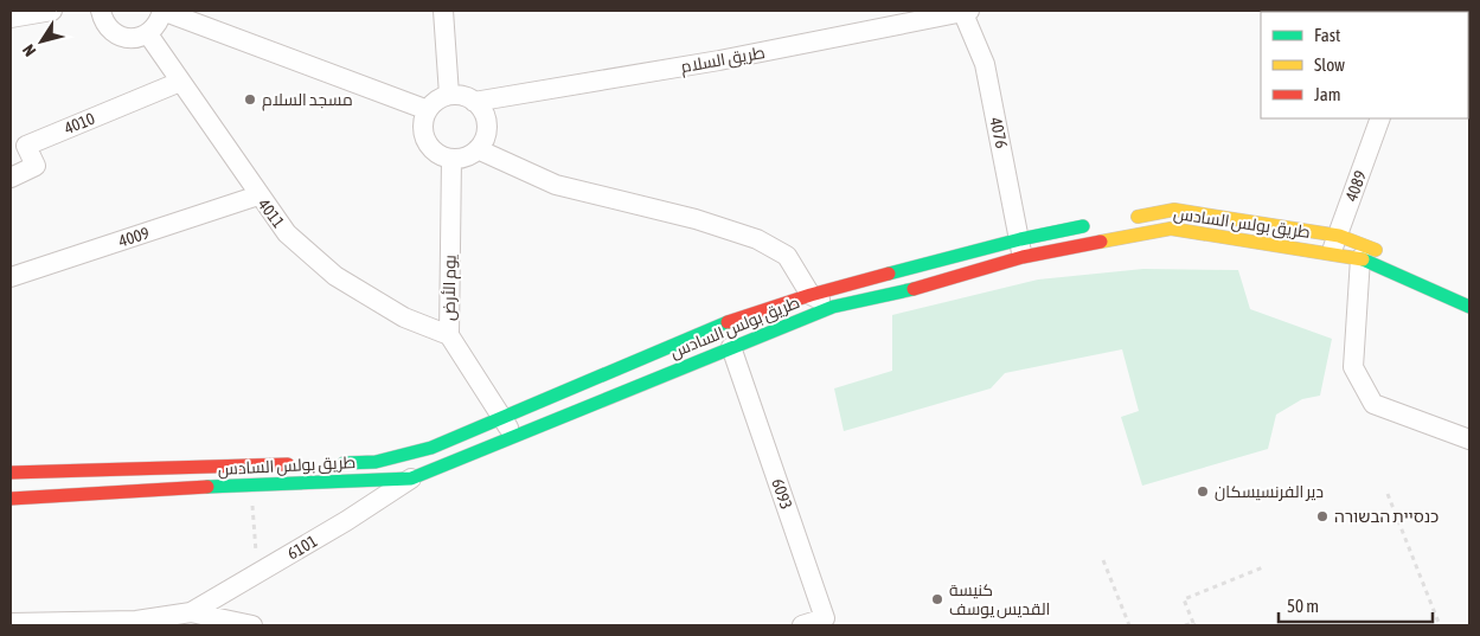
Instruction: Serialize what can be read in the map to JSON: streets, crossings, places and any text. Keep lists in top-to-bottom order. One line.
{"streets":{"street":["طريق السلام","4010","4076","4089","4011","طريق بولس السادس","4009","يوم الأرض","6093","6101"]},"crossings":[["طريق السلام","4076"],["طريق السلام","يوم الأرض"],["4010","4011"],["4076","طريق بولس السادس"],["4089","طريق بولس السادس"],["4011","4009"],["4011","يوم الأرض"],["طريق بولس السادس","يوم الأرض"],["طريق بولس السادس","6093"],["طريق بولس السادس","6101"]],"places":["مسجد السلام","دير الفرنسيسكان","כנסיית הבשורה","كنيسة القديس يوسف"],"legend":["Fast","Slow","Jam"],"scale_bar":"50 m","north":"bottom left"}
